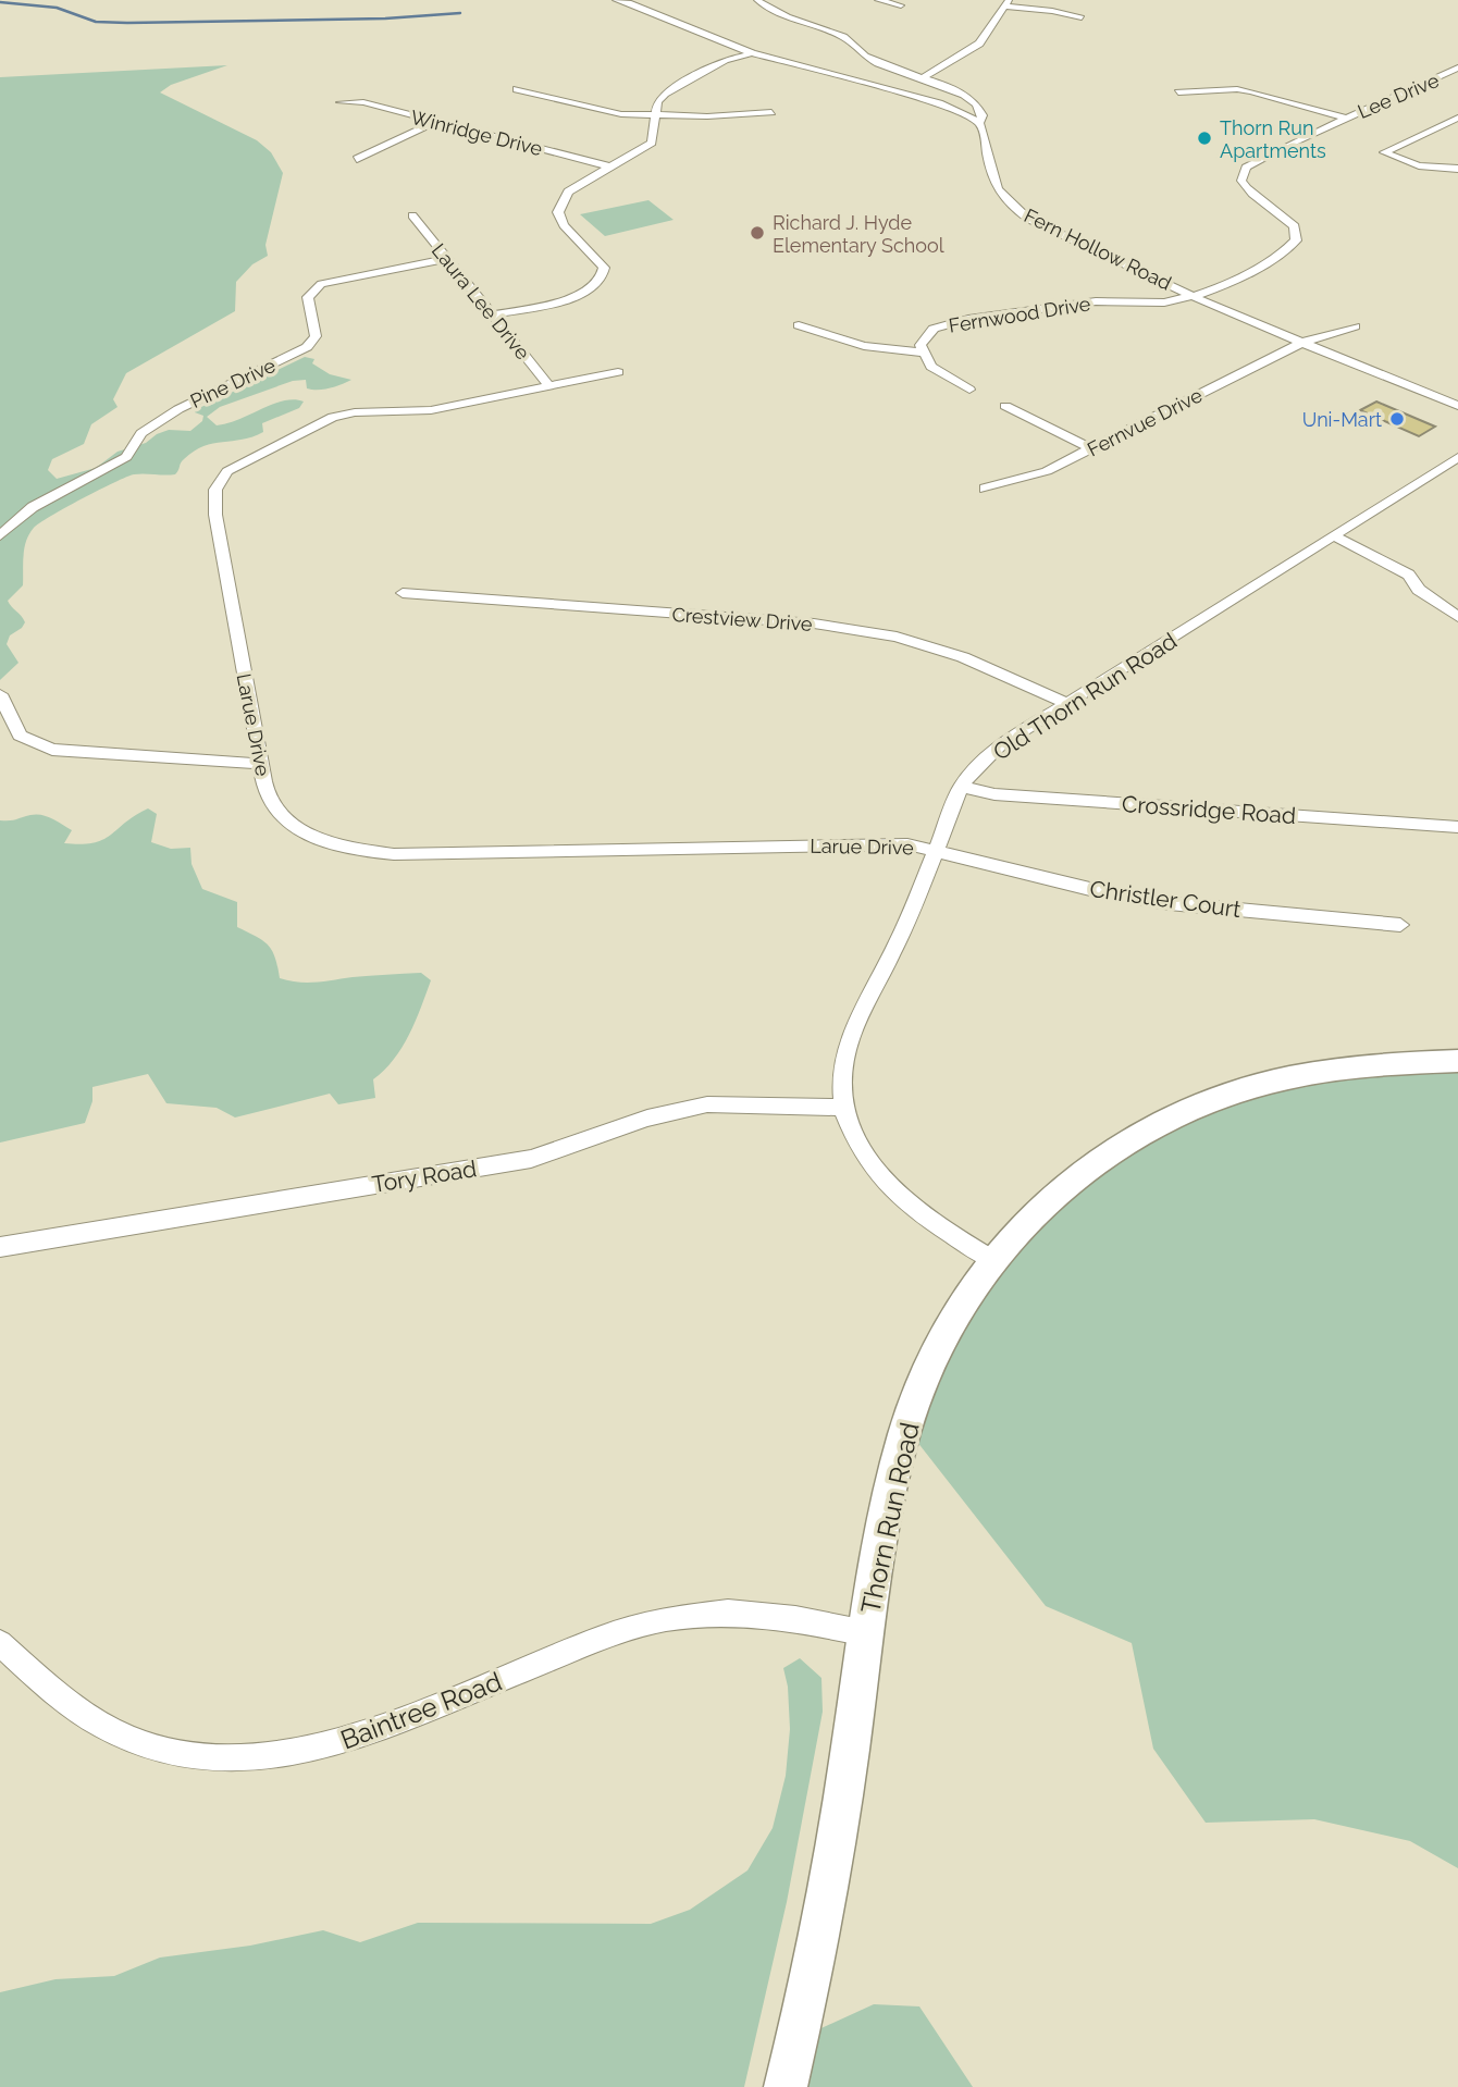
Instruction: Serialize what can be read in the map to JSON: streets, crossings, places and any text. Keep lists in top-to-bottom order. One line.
{"streets":{"street":["Lee Drive","Winridge Drive","Fern Hollow Road","Laura Lee Drive","Fernwood Drive","Pine Drive","Fernvue Drive","Crestview Drive","Old Thorn Run Road","Larue Drive","Crossridge Road","Christler Court","Tory Road","Thorn Run Road","Baintree Road"]},"crossings":[["Lee Drive","Fern Hollow Road"],["Lee Drive","Fernwood Drive"],["Fern Hollow Road","Fernwood Drive"],["Fern Hollow Road","Fernvue Drive"],["Laura Lee Drive","Pine Drive"],["Laura Lee Drive","Larue Drive"],["Crestview Drive","Old Thorn Run Road"],["Old Thorn Run Road","Larue Drive"],["Old Thorn Run Road","Crossridge Road"],["Old Thorn Run Road","Christler Court"],["Old Thorn Run Road","Tory Road"],["Old Thorn Run Road","Thorn Run Road"],["Larue Drive","Christler Court"],["Thorn Run Road","Baintree Road"]],"places":["Thorn Run Apartments","Richard J. Hyde Elementary School","Uni-Mart"]}
